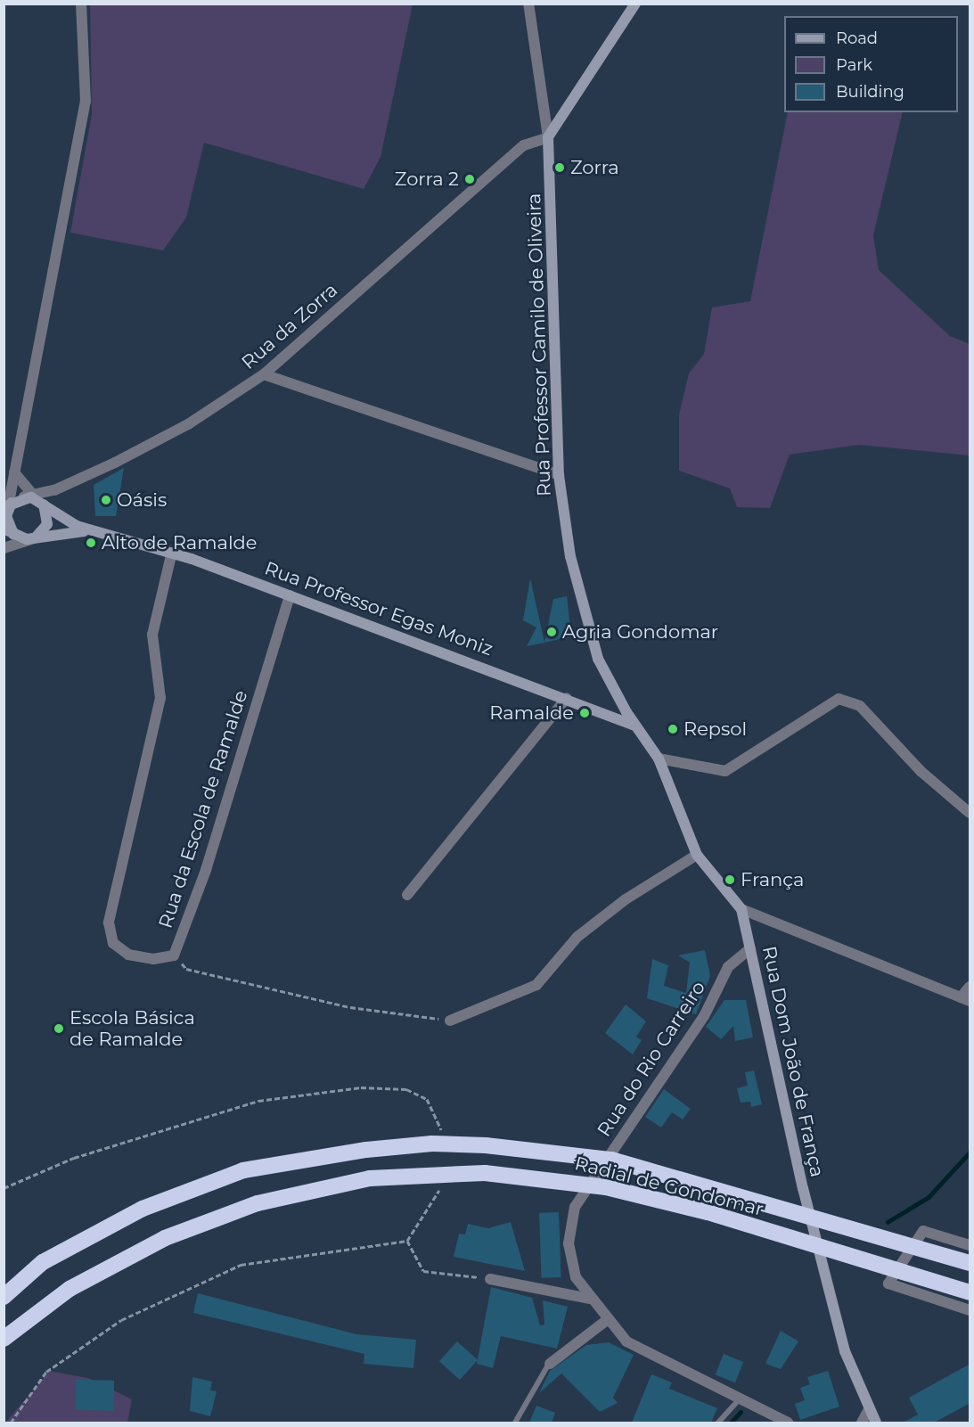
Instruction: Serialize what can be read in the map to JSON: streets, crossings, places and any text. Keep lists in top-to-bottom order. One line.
{"streets":{"highway":["Radial de Gondomar"],"main road":["Rua Professor Camilo de Oliveira","Rua Professor Egas Moniz","Rua Dom João de França"],"street":["Rua da Zorra","Rua da Escola de Ramalde","Rua do Rio Carreiro"]},"crossings":[["Rua da Zorra","Rua Professor Camilo de Oliveira"],["Rua da Zorra","Rua Professor Egas Moniz"],["Rua Professor Camilo de Oliveira","Rua Professor Egas Moniz"],["Rua Professor Camilo de Oliveira","Rua Dom João de França"],["Rua Professor Egas Moniz","Rua da Escola de Ramalde"],["Rua Professor Egas Moniz","Rua Dom João de França"],["Rua do Rio Carreiro","Rua Dom João de França"]],"places":["Zorra","Zorra 2","Oásis","Alto de Ramalde","Agria Gondomar","Ramalde","Repsol","França","Escola Básica de Ramalde"],"legend":["Road","Park","Building"]}
